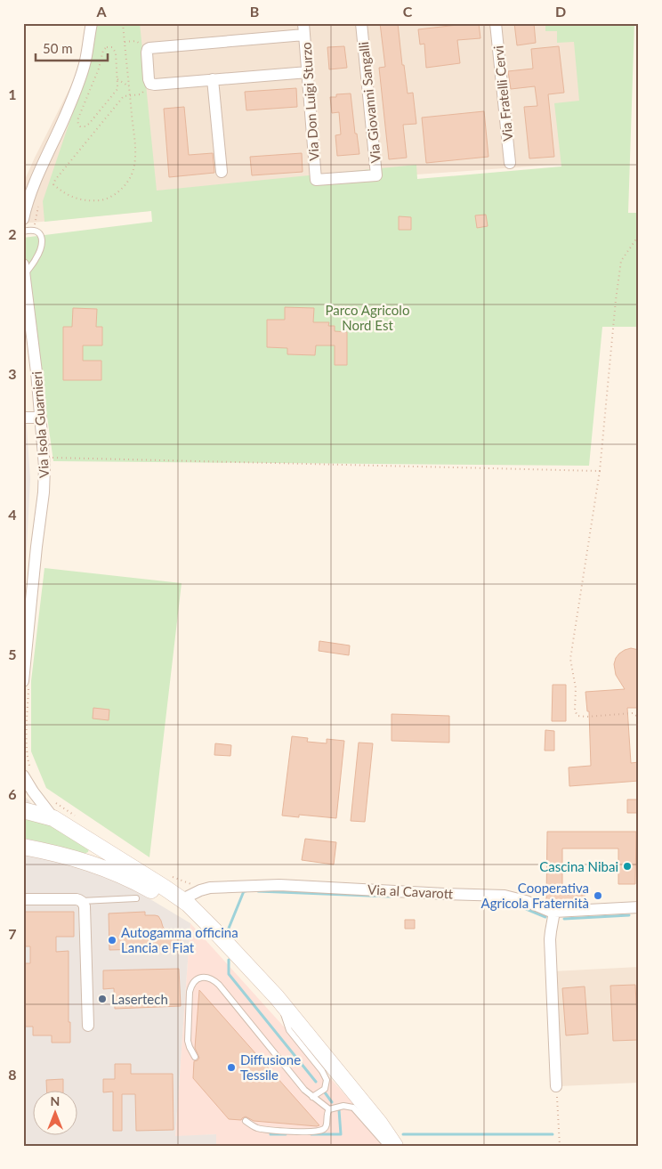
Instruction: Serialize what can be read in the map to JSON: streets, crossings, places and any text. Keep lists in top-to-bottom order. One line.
{"streets":{"street":["Via Fratelli Cervi","Via Don Luigi Sturzo","Via Giovanni Sangalli","Via Isola Guarnieri","Via al Cavarott"]},"crossings":[["Via Don Luigi Sturzo","Via Giovanni Sangalli"]],"parks":["Parco Agricolo Nord Est"],"places":["Cascina Nibai","Cooperativa Agricola Fraternità","Autogamma officina Lancia e Fiat","Lasertech","Diffusione Tessile"],"scale_bar":"50 m","north":"top","grid":{"columns":["A","B","C","D"],"rows":["1","2","3","4","5","6","7","8"]}}
